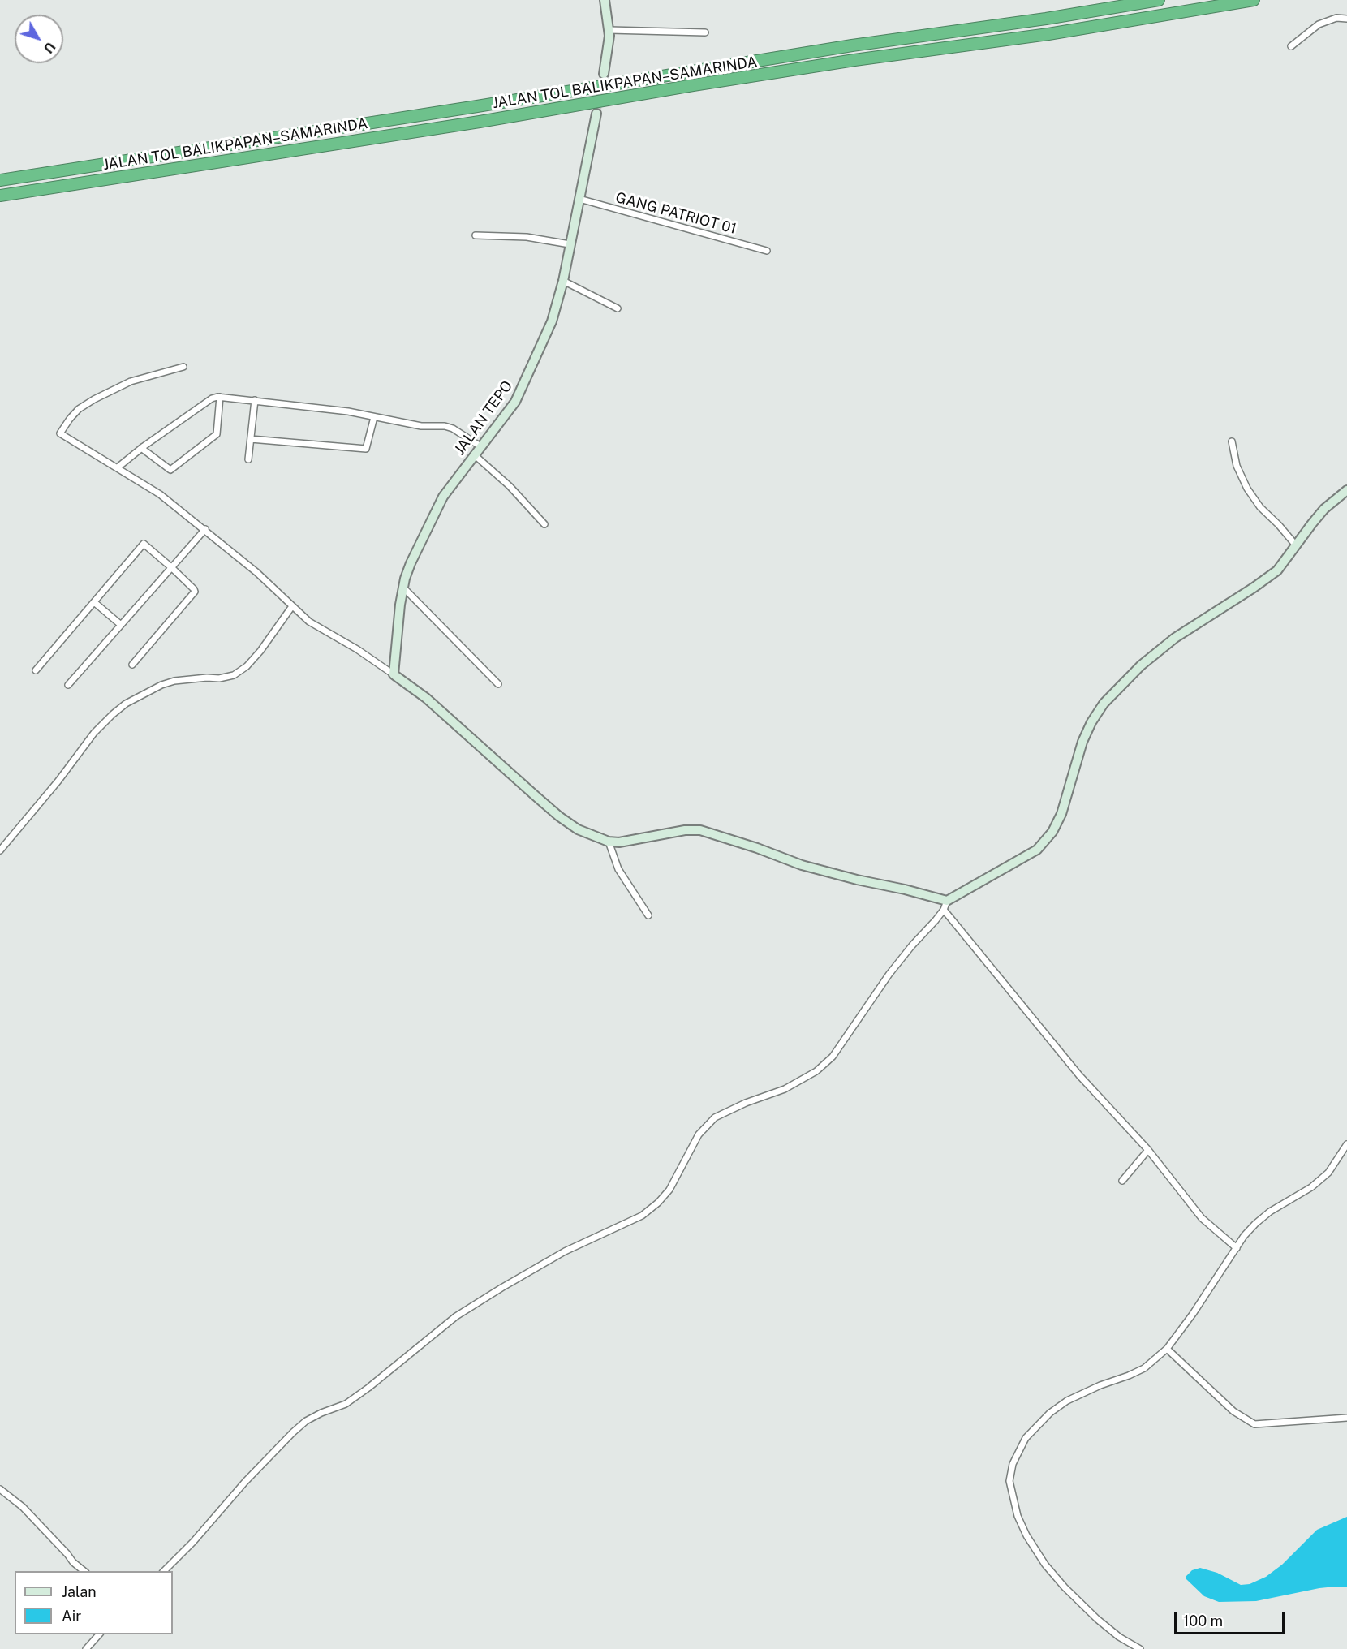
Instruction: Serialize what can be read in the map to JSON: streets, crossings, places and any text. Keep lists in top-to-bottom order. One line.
{"streets":{"highway":["JALAN TOL BALIKPAPAN–SAMARINDA"],"street":["GANG PATRIOT 01","JALAN TEPO"]},"crossings":[["GANG PATRIOT 01","JALAN TEPO"]],"legend":["Jalan","Air"],"scale_bar":"100 m","north":"bottom right"}
